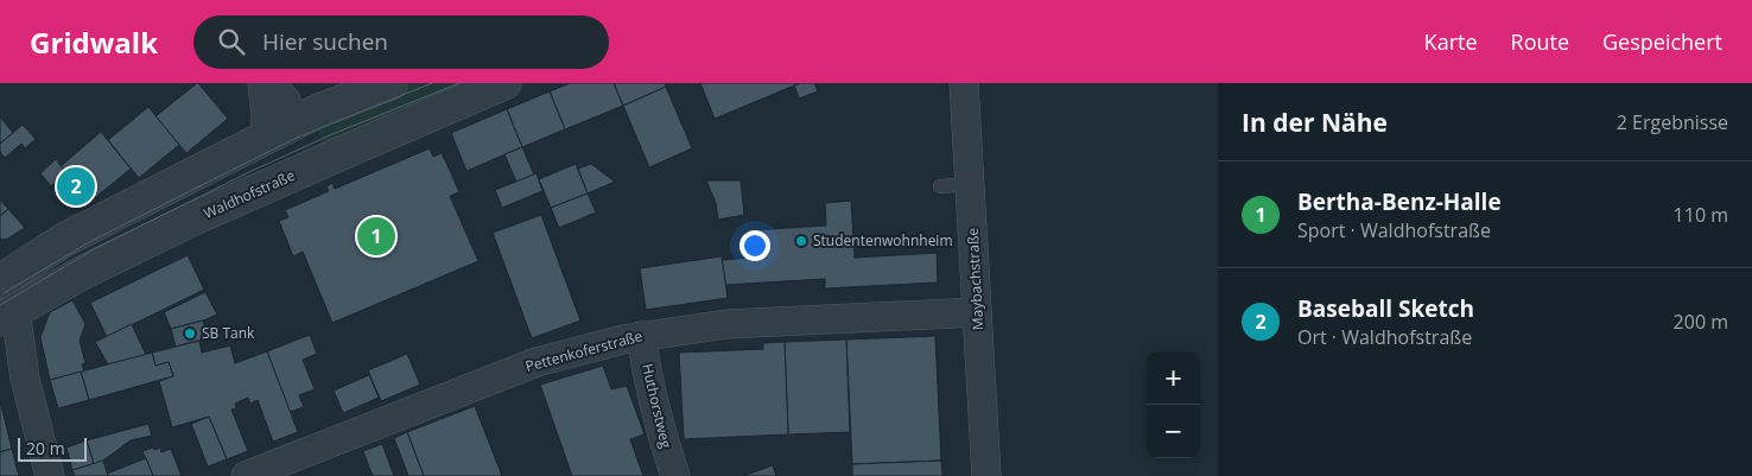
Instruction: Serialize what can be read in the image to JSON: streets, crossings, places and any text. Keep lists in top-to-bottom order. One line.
{"streets":{"street":["Waldhofstraße","Maybachstraße","Pettenkoferstraße","Huthorstweg"]},"crossings":[["Maybachstraße","Pettenkoferstraße"],["Pettenkoferstraße","Huthorstweg"]],"places":["Studentenwohnheim","SB Tank"],"scale_bar":"20 m","page":{"header":"Gridwalk","search":"Hier suchen","nav":["Karte","Route","Gespeichert"],"heading":["In der Nähe","2 Ergebnisse"],"list":[{"mark":"1","name":"Bertha-Benz-Halle","note":"Sport · Waldhofstraße","value":"110 m"},{"mark":"2","name":"Baseball Sketch","note":"Ort · Waldhofstraße","value":"200 m"}],"pins":["2","1"],"map_buttons":["+","−"],"scale":"20 m"}}
